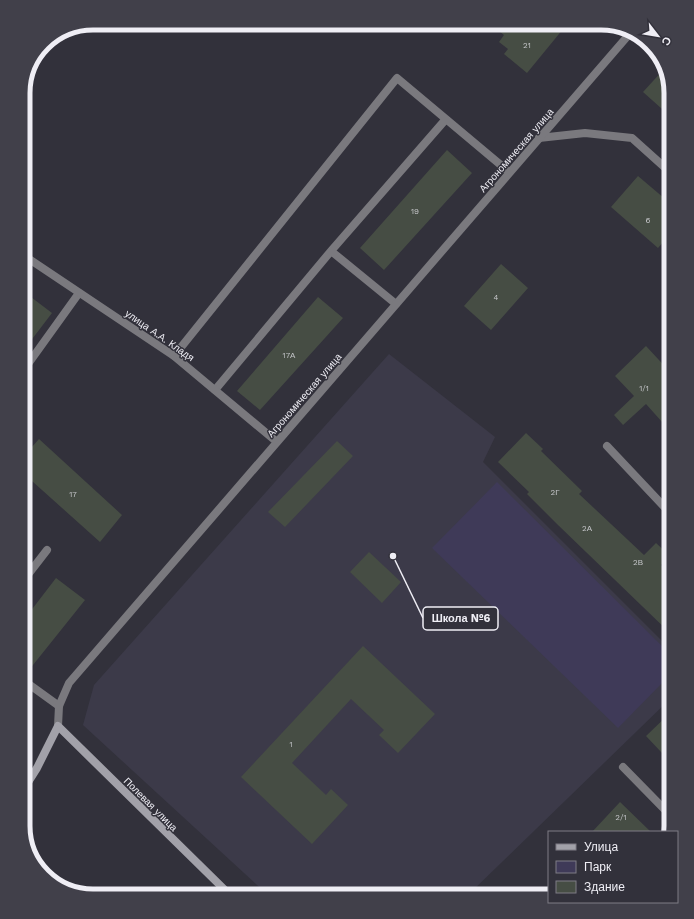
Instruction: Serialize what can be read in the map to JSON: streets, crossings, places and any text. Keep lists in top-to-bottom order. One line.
{"streets":{"street":["Агрономическая улица","улица А.А. Кладя","Полевая улица"]},"crossings":[["Агрономическая улица","улица А.А. Кладя"],["Агрономическая улица","Полевая улица"]],"places":["Школа №6"],"house_numbers":["21","19","6","4","17А","1/1","2Г","17","2А","2В","1","2/1"],"legend":["Улица","Парк","Здание"],"north":"bottom right"}
